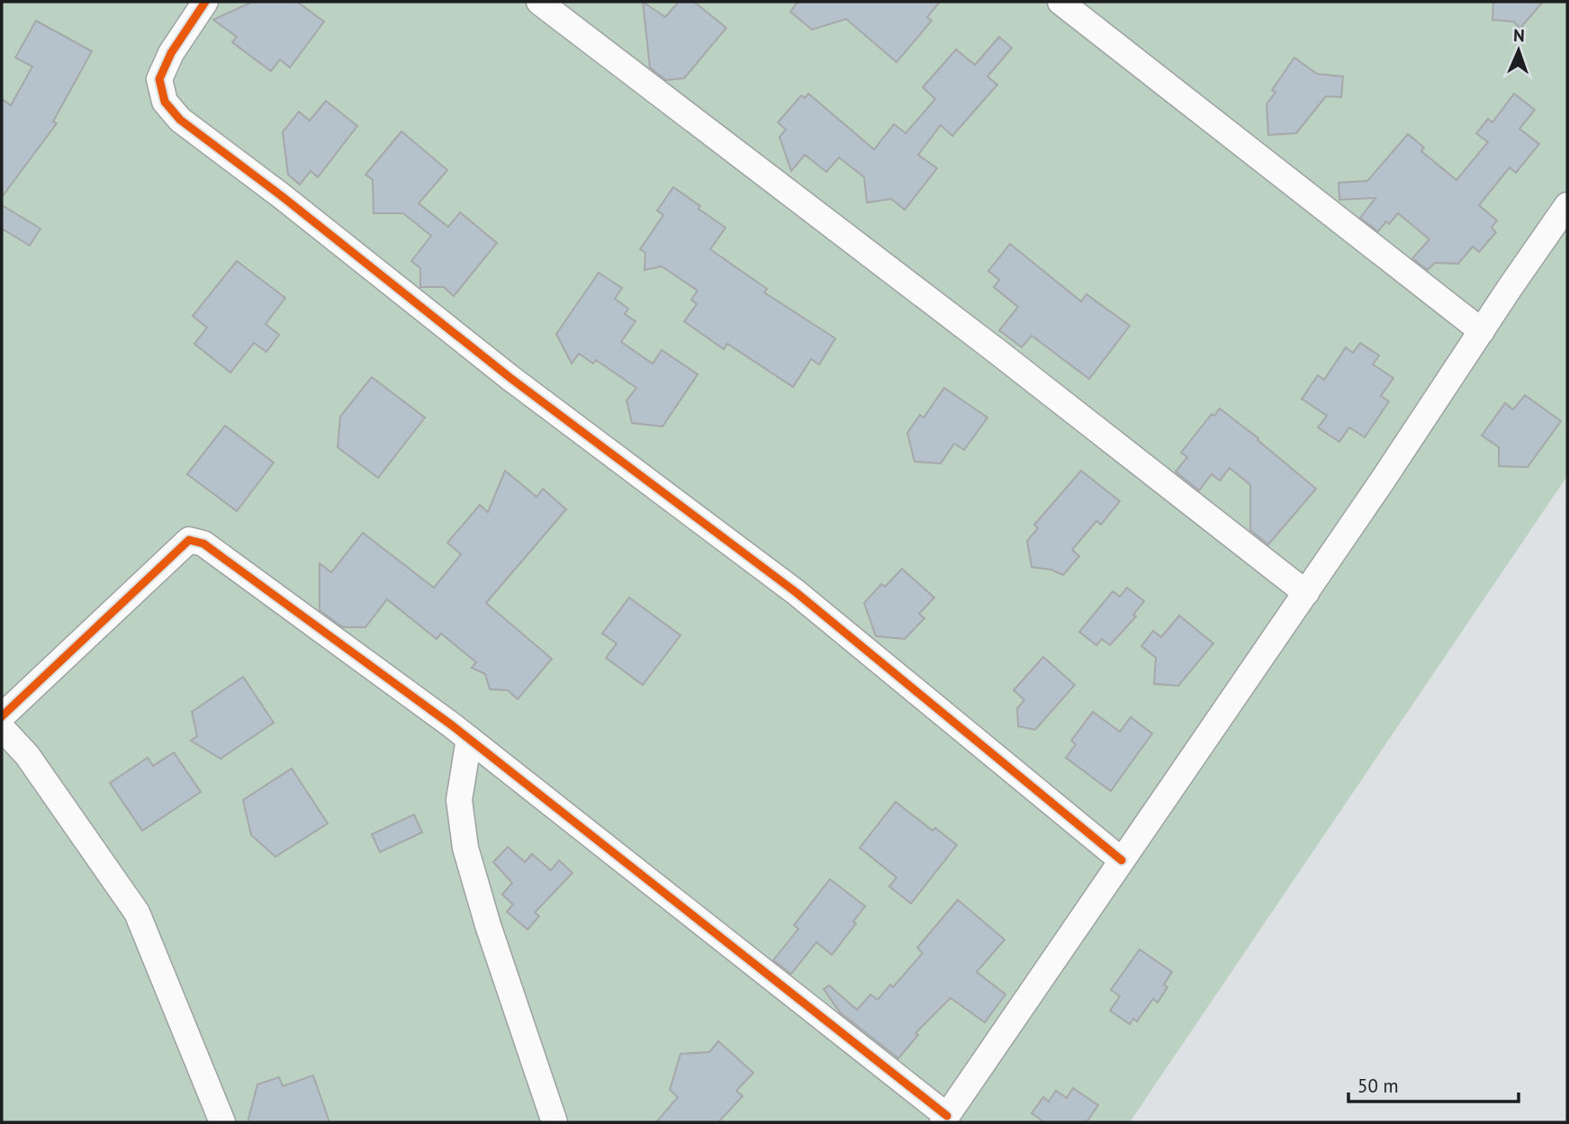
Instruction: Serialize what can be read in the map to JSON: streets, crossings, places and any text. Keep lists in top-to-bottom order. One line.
{"scale_bar":"50 m","north":"top"}
